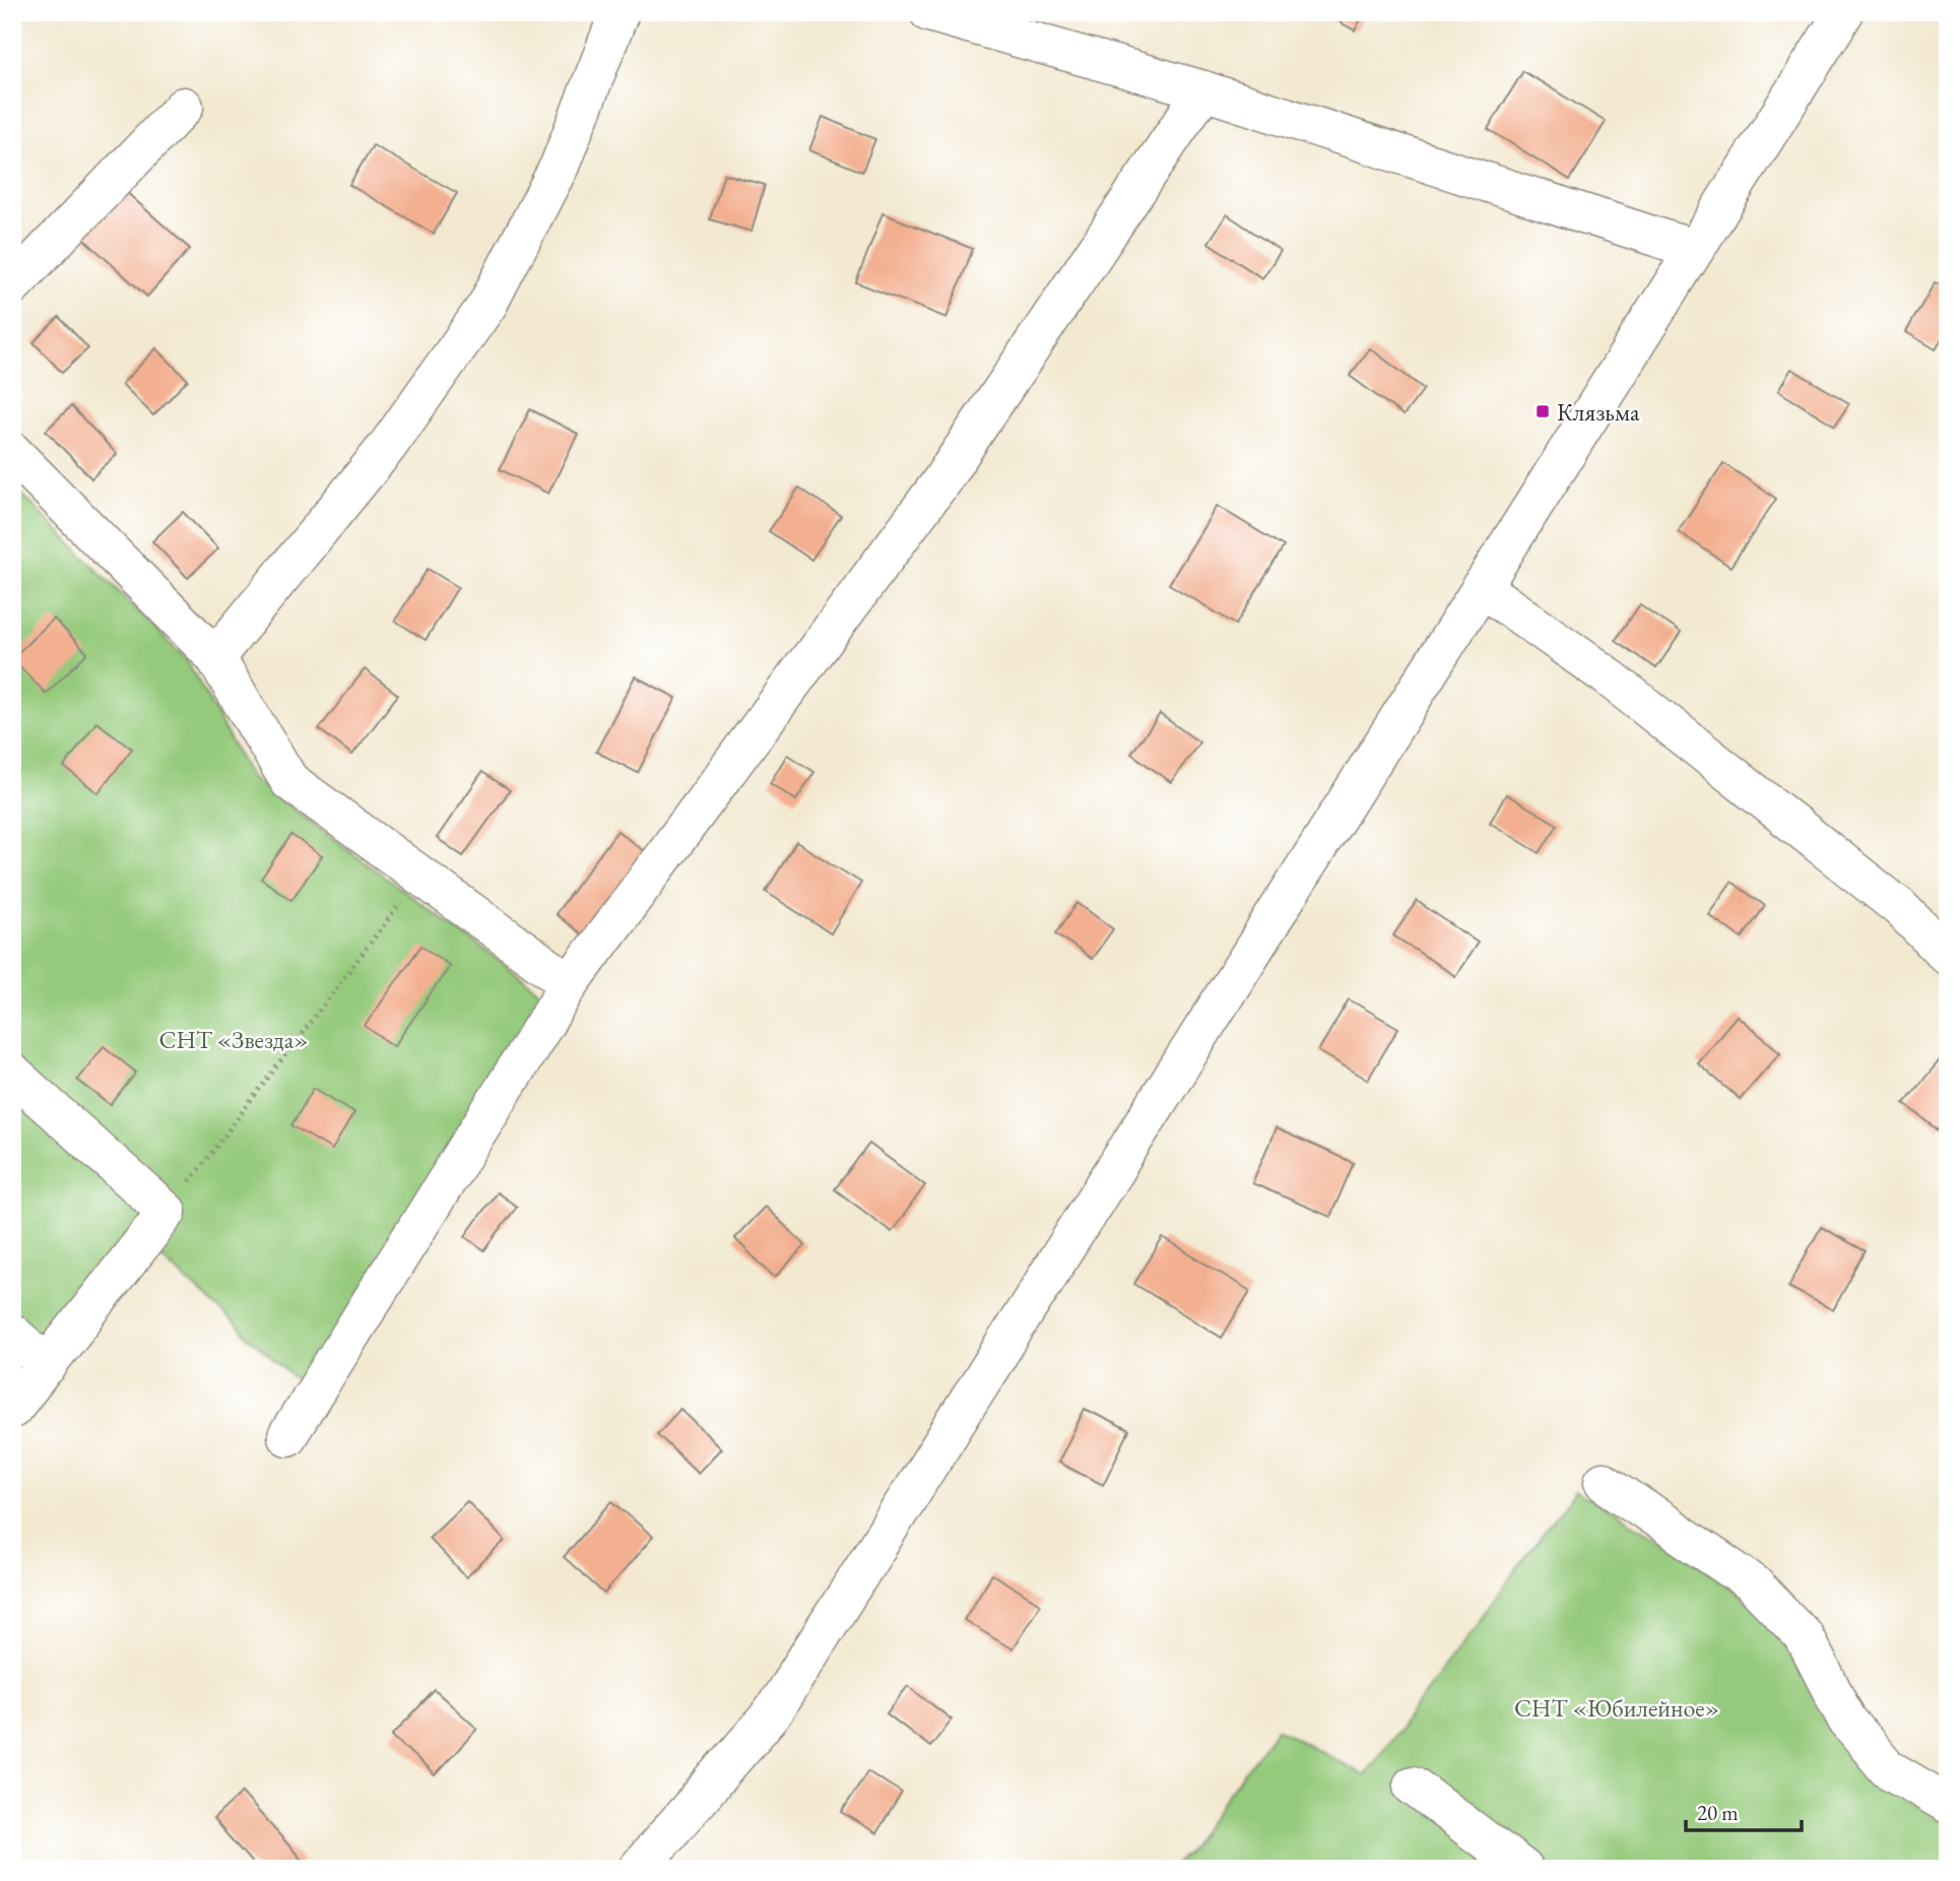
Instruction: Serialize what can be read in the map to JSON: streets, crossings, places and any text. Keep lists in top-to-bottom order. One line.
{"parks":["СНТ «Звезда»","СНТ «Юбилейное»"],"places":{"transit":["Клязьма"]},"scale_bar":"20 m"}
